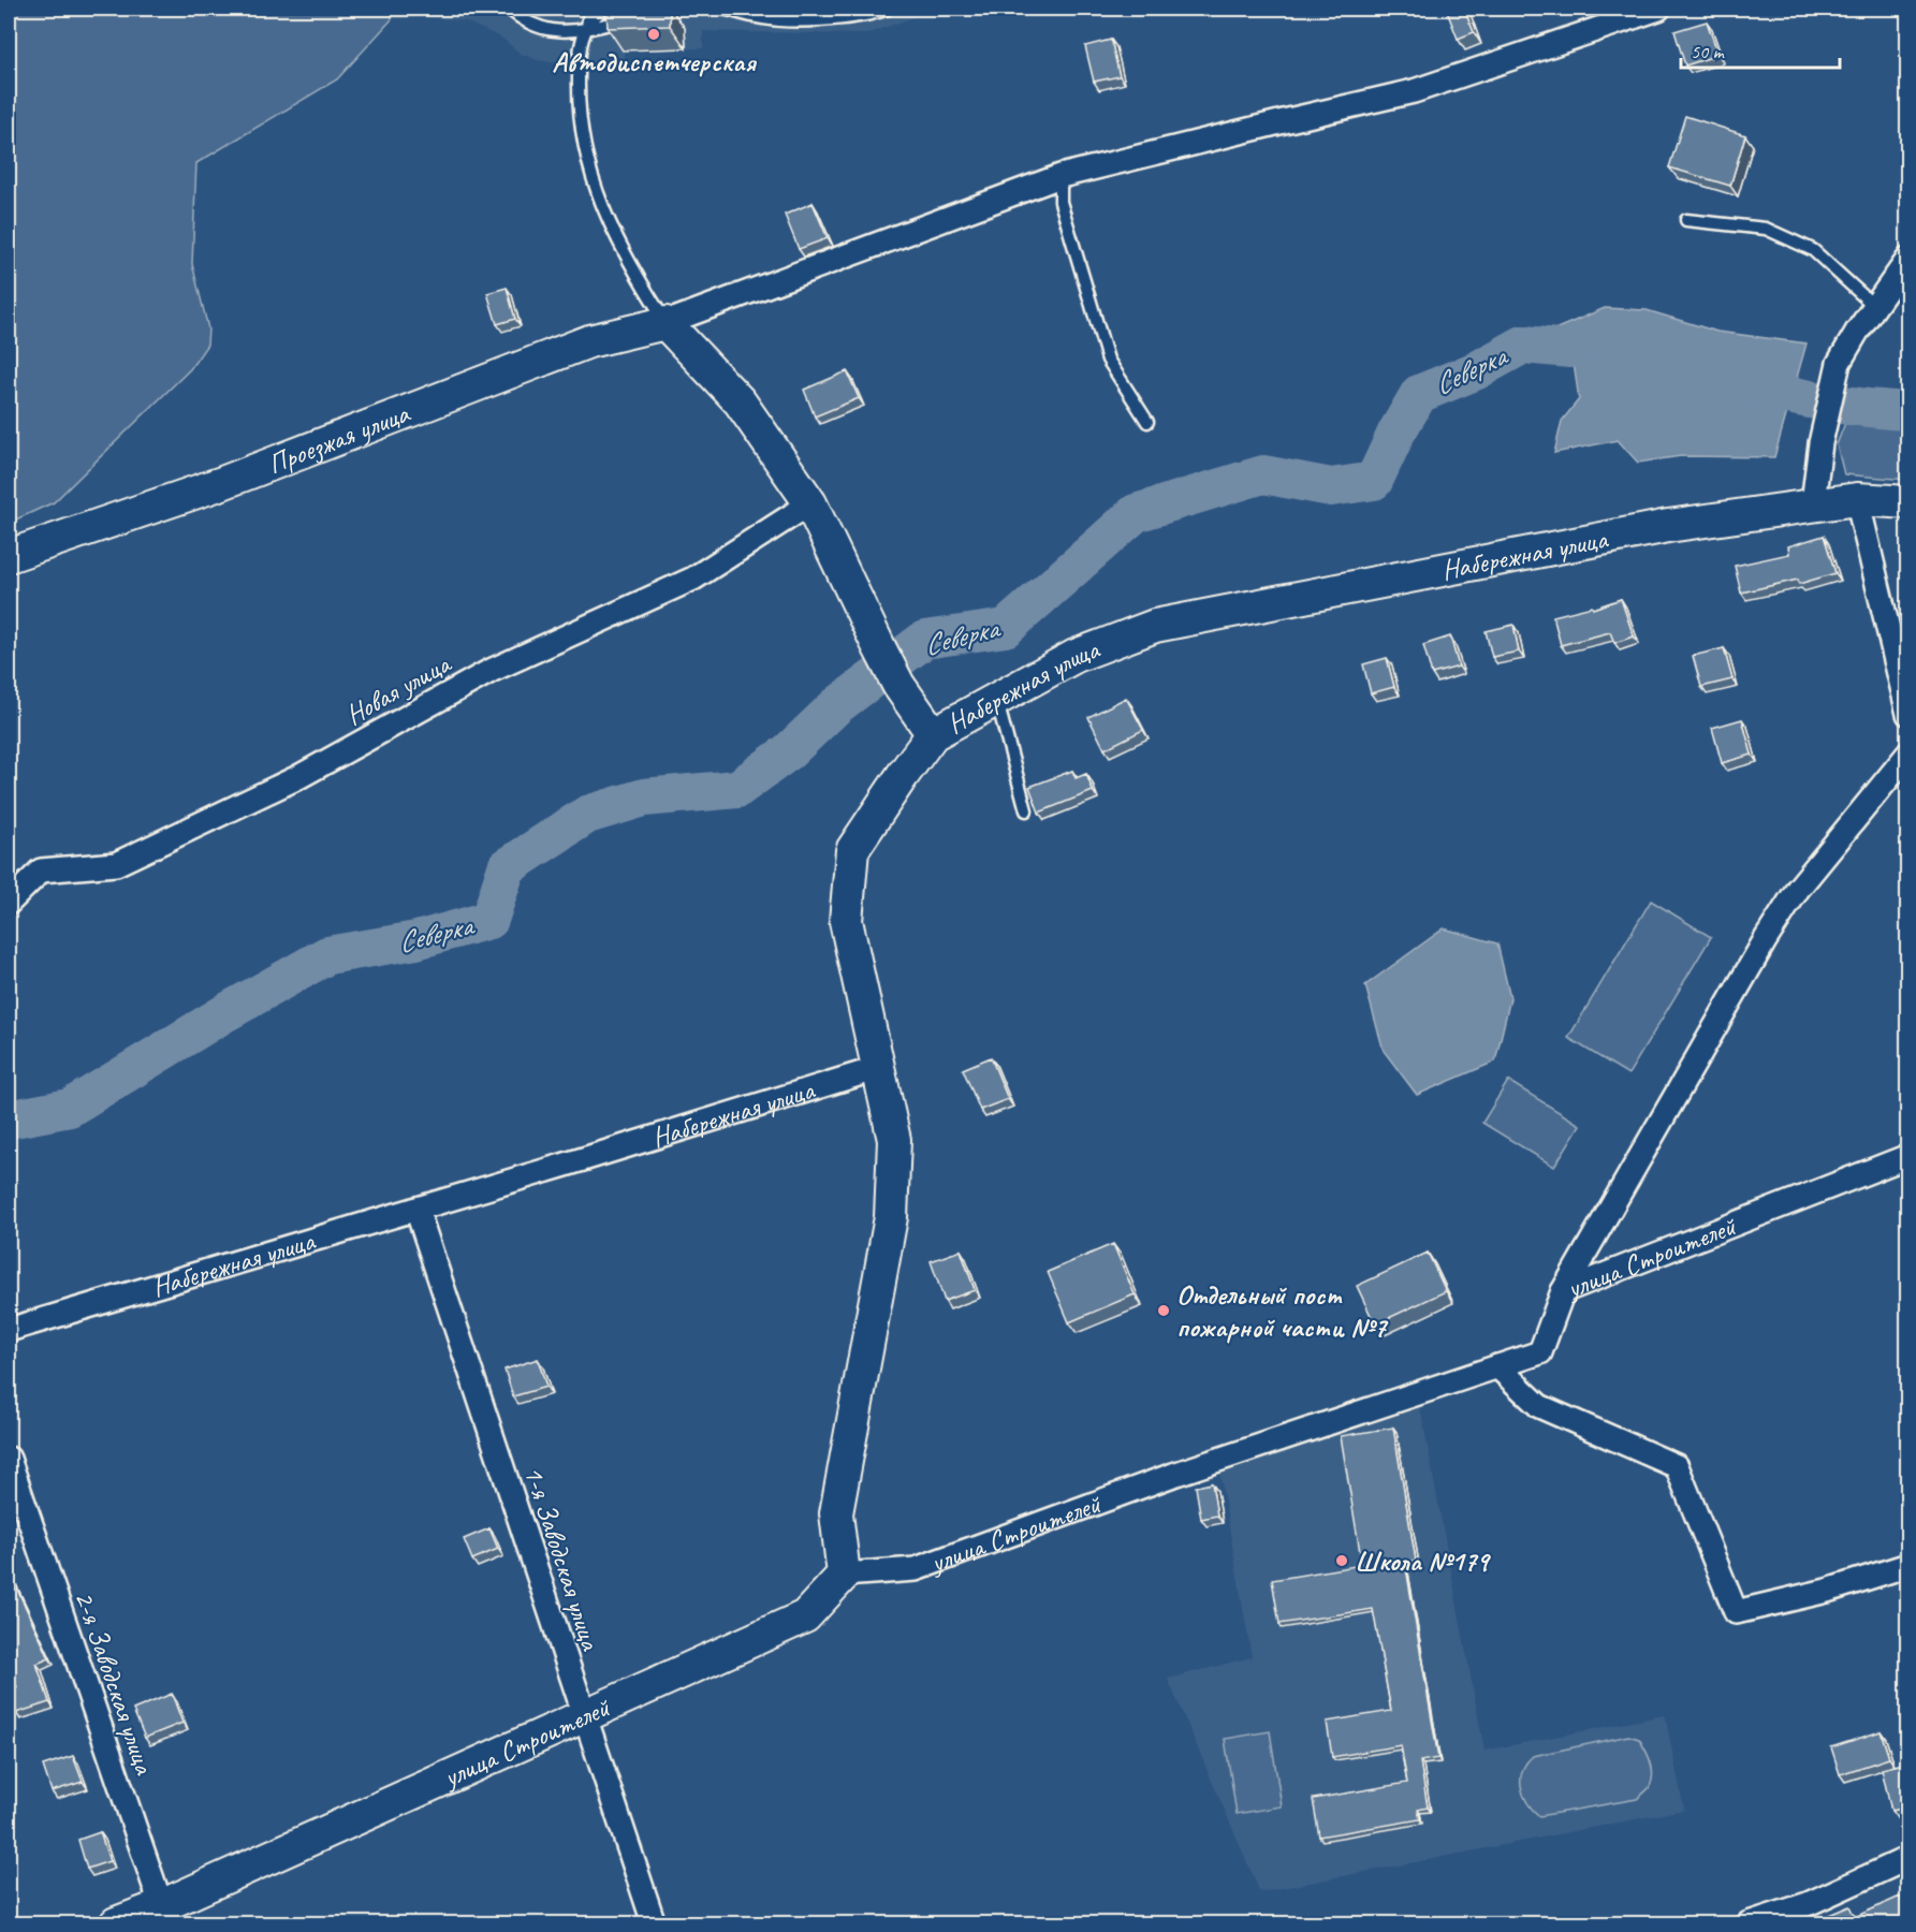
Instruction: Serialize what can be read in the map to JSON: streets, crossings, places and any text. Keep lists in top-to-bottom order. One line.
{"streets":{"street":["Проезжая улица","Набережная улица","Новая улица","улица Строителей","1-я Заводская улица","2-я Заводская улица"]},"crossings":[["Набережная улица","1-я Заводская улица"],["улица Строителей","1-я Заводская улица"],["улица Строителей","2-я Заводская улица"]],"water":["Северка"],"places":["Автодиспетчерская","Отдельный пост пожарной части №7","Школа №179"],"scale_bar":"50 m"}
